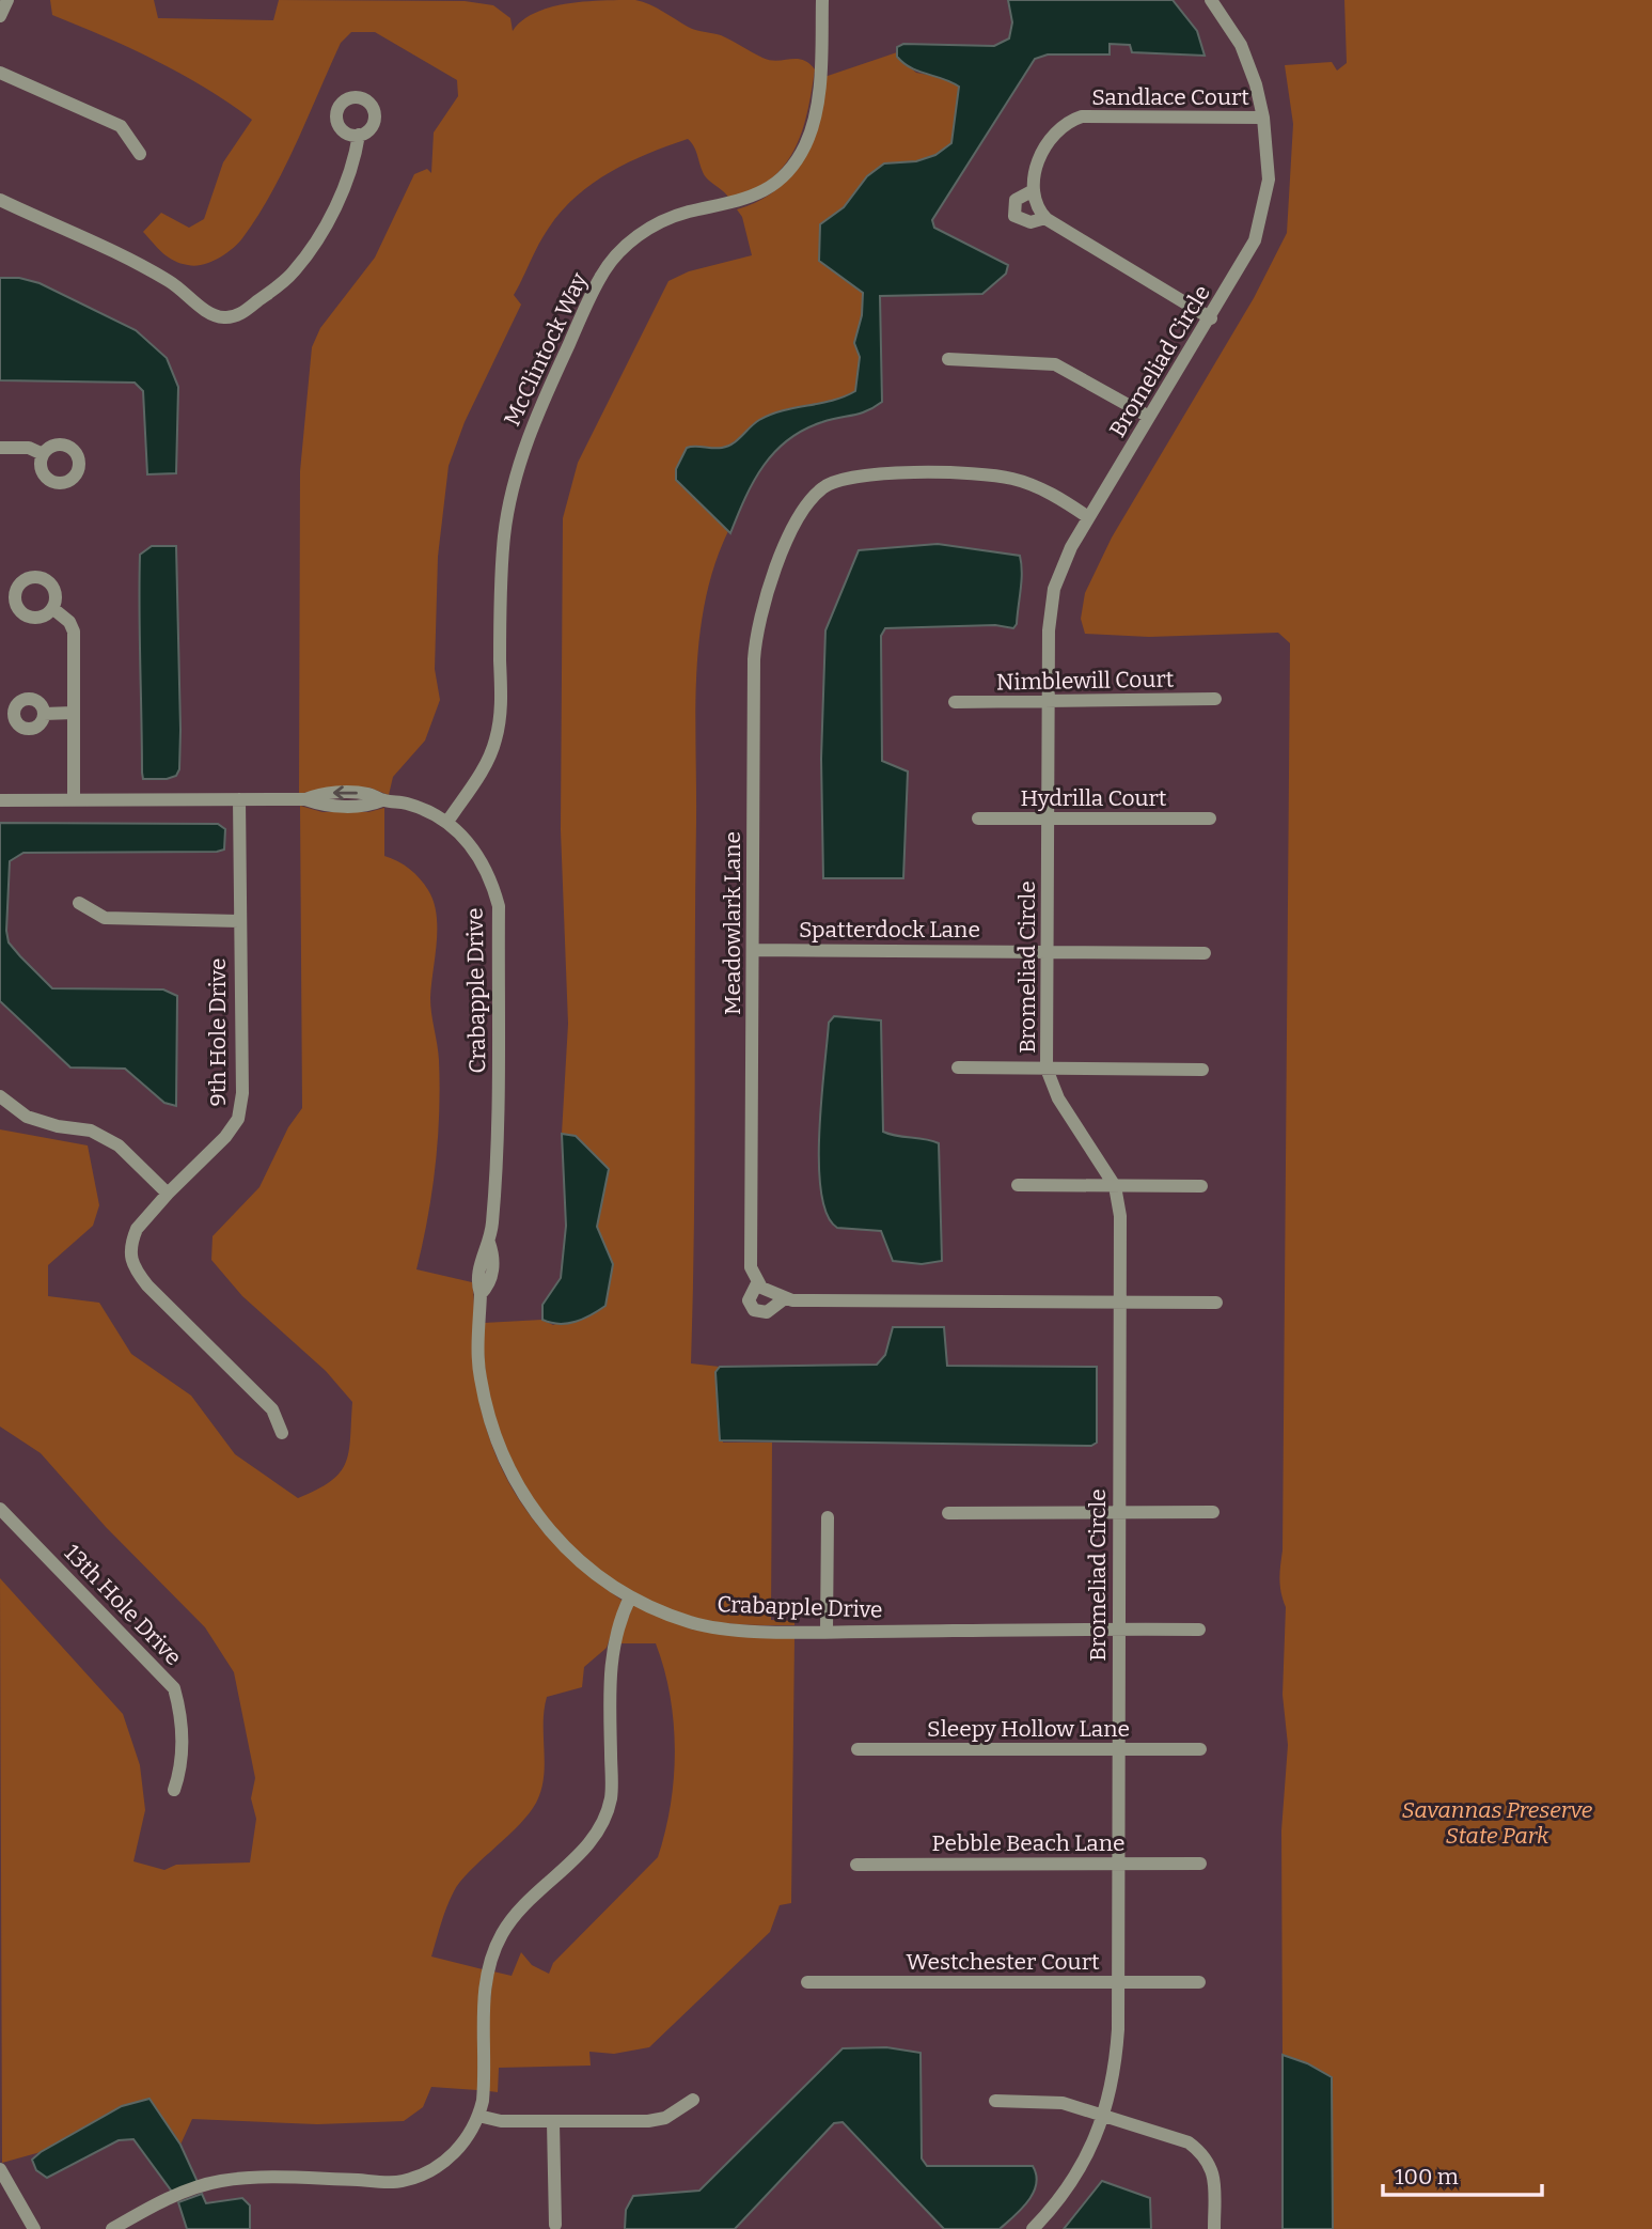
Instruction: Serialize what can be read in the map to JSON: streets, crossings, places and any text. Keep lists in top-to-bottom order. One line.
{"streets":{"street":["Sandlace Court","McClintock Way","Bromeliad Circle","Nimblewill Court","Hydrilla Court","Meadowlark Lane","Spatterdock Lane","Crabapple Drive","9th Hole Drive","13th Hole Drive","Sleepy Hollow Lane","Pebble Beach Lane","Westchester Court"]},"crossings":[["Sandlace Court","Bromeliad Circle"],["McClintock Way","Crabapple Drive"],["Bromeliad Circle","Nimblewill Court"],["Bromeliad Circle","Hydrilla Court"],["Bromeliad Circle","Meadowlark Lane"],["Bromeliad Circle","Spatterdock Lane"],["Bromeliad Circle","Crabapple Drive"],["Bromeliad Circle","Sleepy Hollow Lane"],["Bromeliad Circle","Pebble Beach Lane"],["Bromeliad Circle","Westchester Court"],["Meadowlark Lane","Spatterdock Lane"],["Crabapple Drive","9th Hole Drive"]],"parks":["Savannas Preserve State Park"],"scale_bar":"100 m"}
